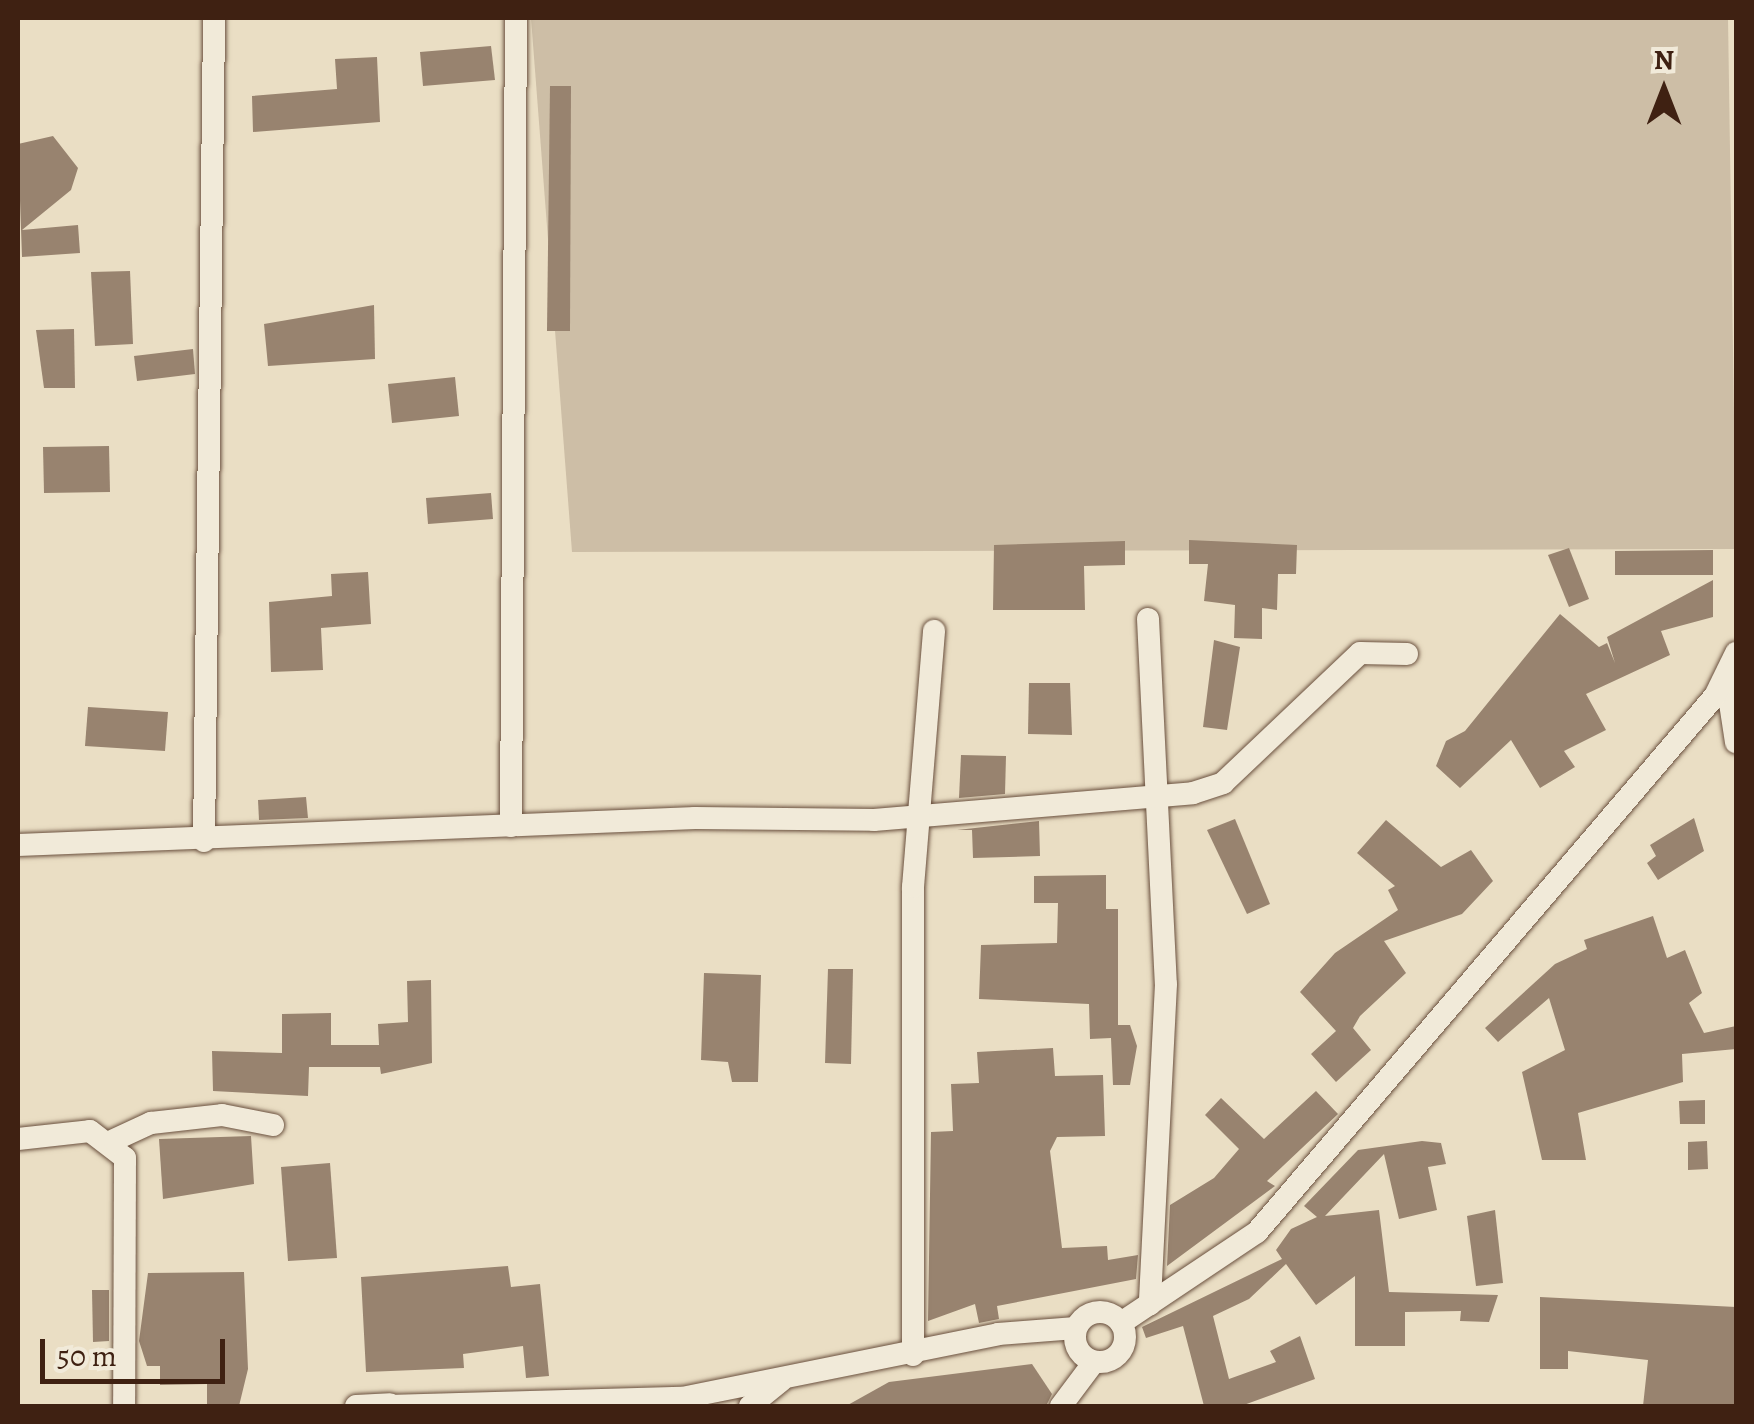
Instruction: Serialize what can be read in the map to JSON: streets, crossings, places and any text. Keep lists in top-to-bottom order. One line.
{"scale_bar":"50 m","north":"top"}
